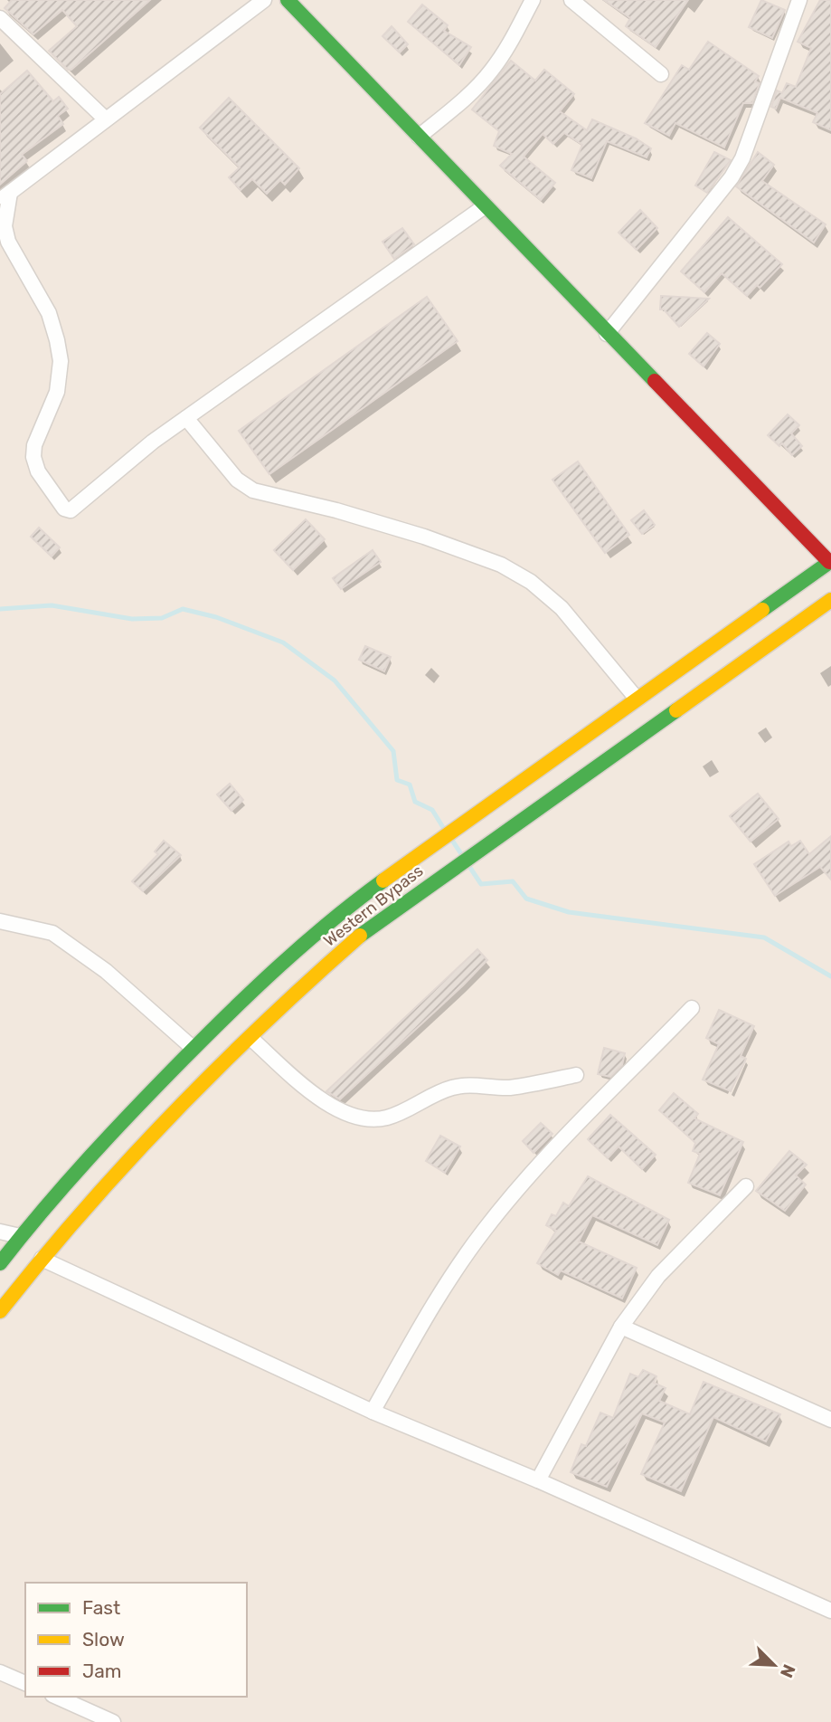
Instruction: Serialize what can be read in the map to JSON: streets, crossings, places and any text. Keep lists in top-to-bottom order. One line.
{"streets":{"main road":["Western Bypass"]},"legend":["Fast","Slow","Jam"],"north":"bottom right"}
